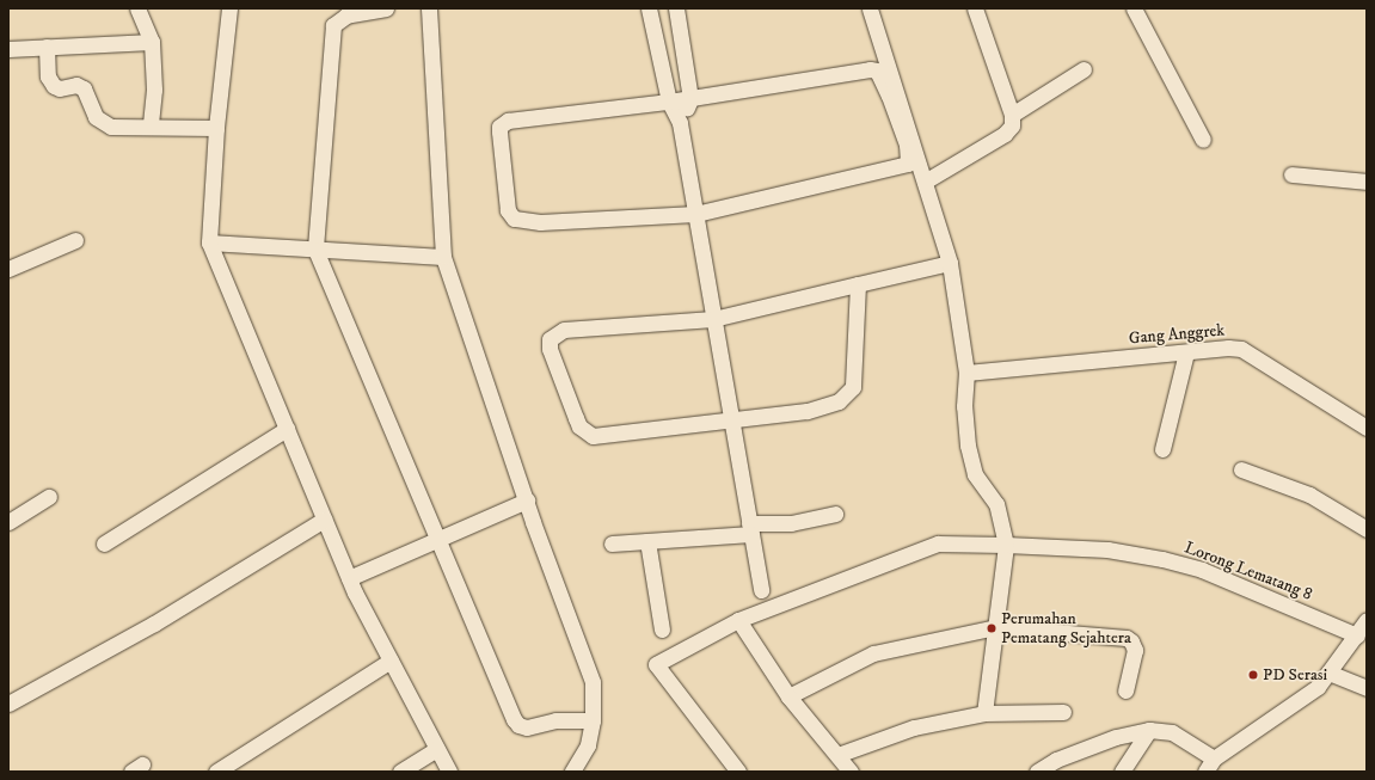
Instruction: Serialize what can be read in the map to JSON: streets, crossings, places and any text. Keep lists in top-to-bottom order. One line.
{"streets":{"street":["Gang Anggrek","Lorong Lematang 8"]},"places":["Perumahan Pematang Sejahtera","PD Serasi"]}
